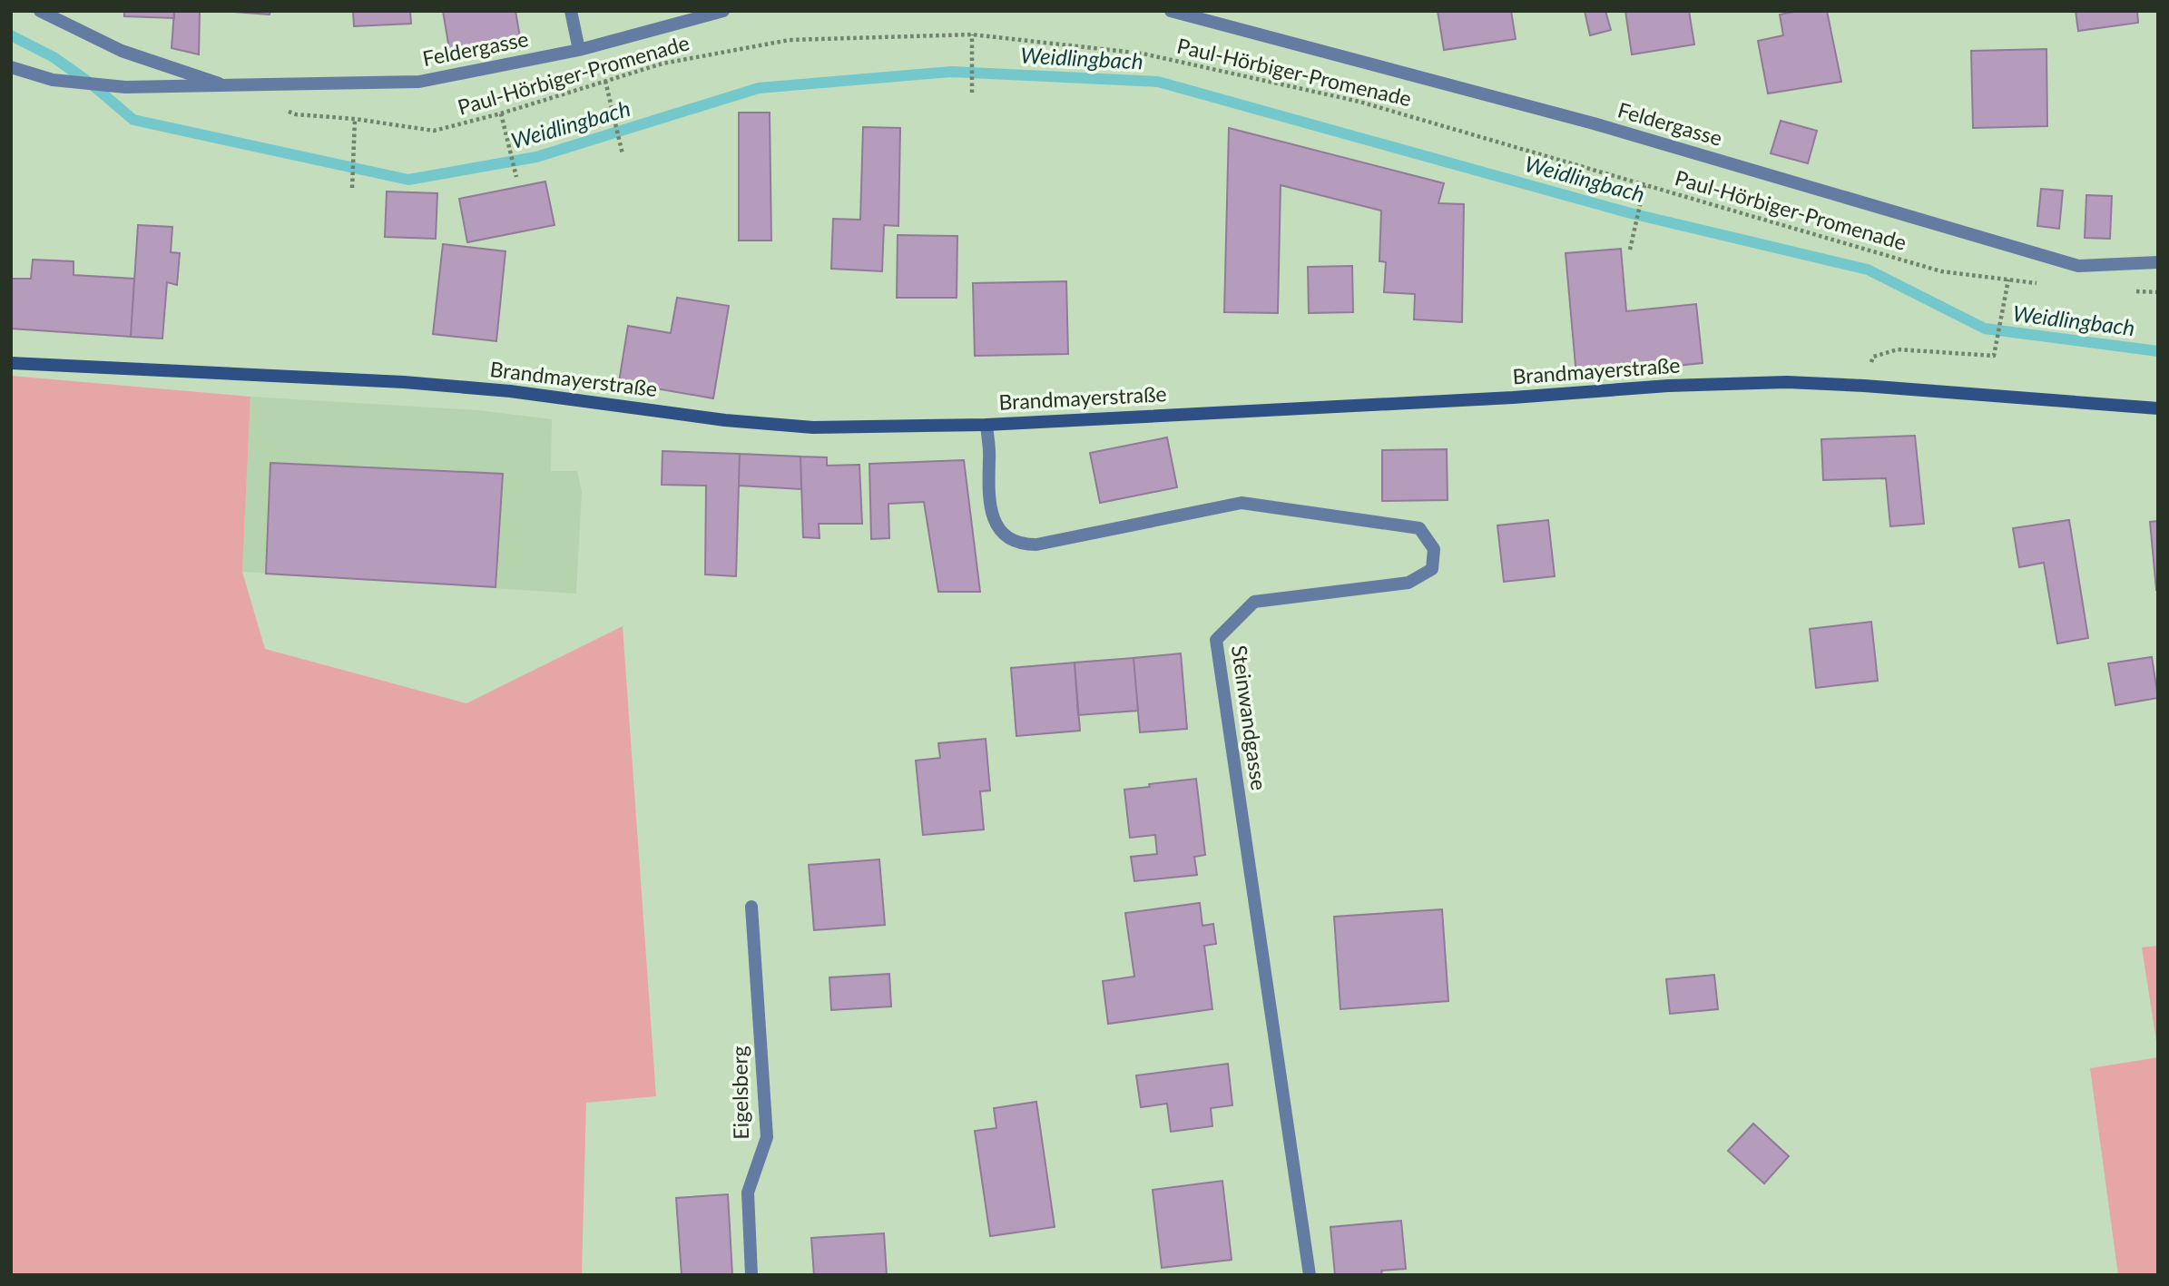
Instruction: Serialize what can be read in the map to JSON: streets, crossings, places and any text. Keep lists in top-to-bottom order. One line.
{"streets":{"main road":["Brandmayerstraße"],"street":["Feldergasse","Steinwandgasse","Eigelsberg"],"path":["Paul-Hörbiger-Promenade"]},"crossings":[["Brandmayerstraße","Steinwandgasse"]],"water":["Weidlingbach"]}
